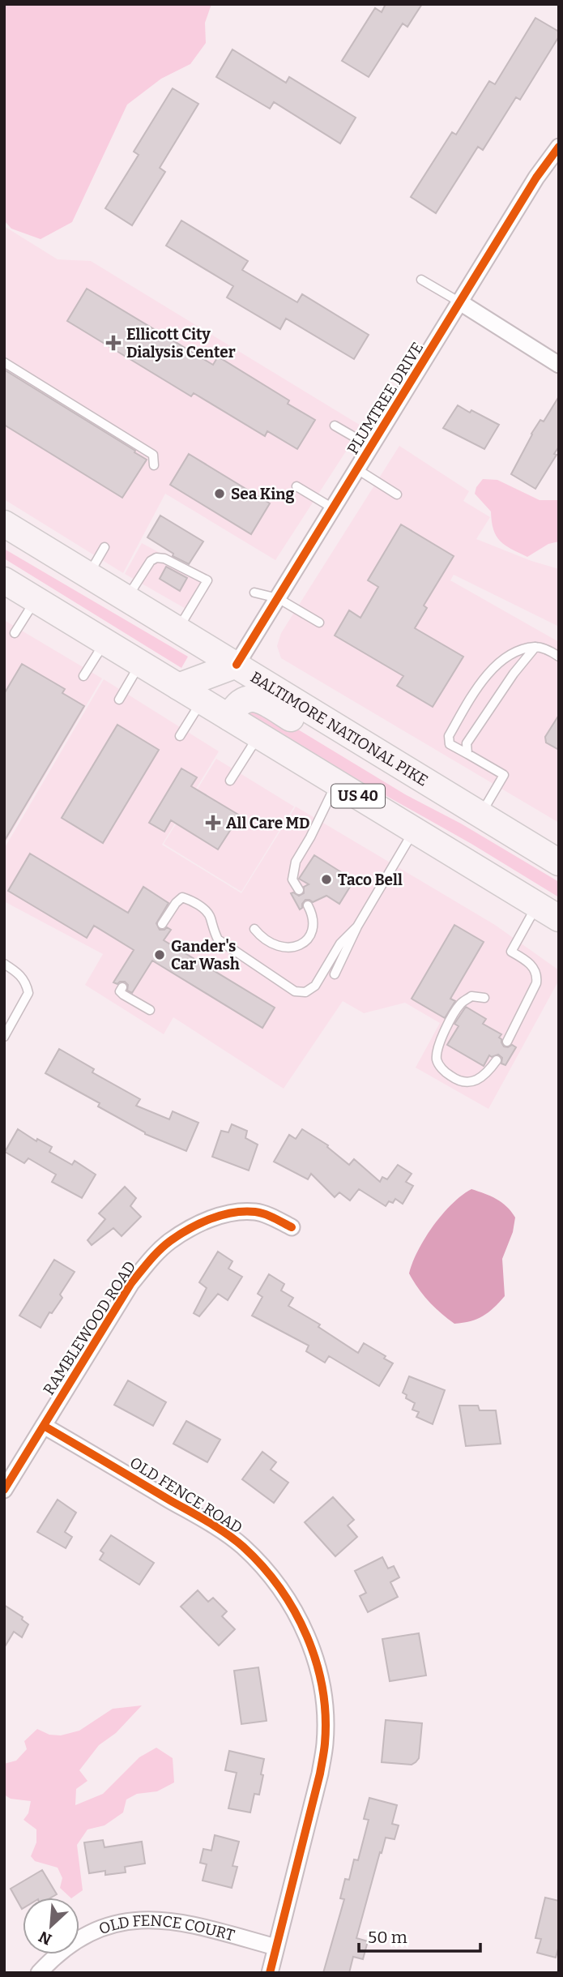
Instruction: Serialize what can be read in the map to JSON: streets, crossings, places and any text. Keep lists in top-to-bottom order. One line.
{"streets":{"main road":["BALTIMORE NATIONAL PIKE","US 40"],"street":["PLUMTREE DRIVE","RAMBLEWOOD ROAD","OLD FENCE ROAD","OLD FENCE COURT"]},"crossings":[["PLUMTREE DRIVE","BALTIMORE NATIONAL PIKE"],["RAMBLEWOOD ROAD","OLD FENCE ROAD"],["OLD FENCE ROAD","OLD FENCE COURT"]],"places":{"health":["Ellicott City Dialysis Center","All Care MD"],"other":["Sea King","Taco Bell","Gander's Car Wash"]},"scale_bar":"50 m","north":"bottom left"}
